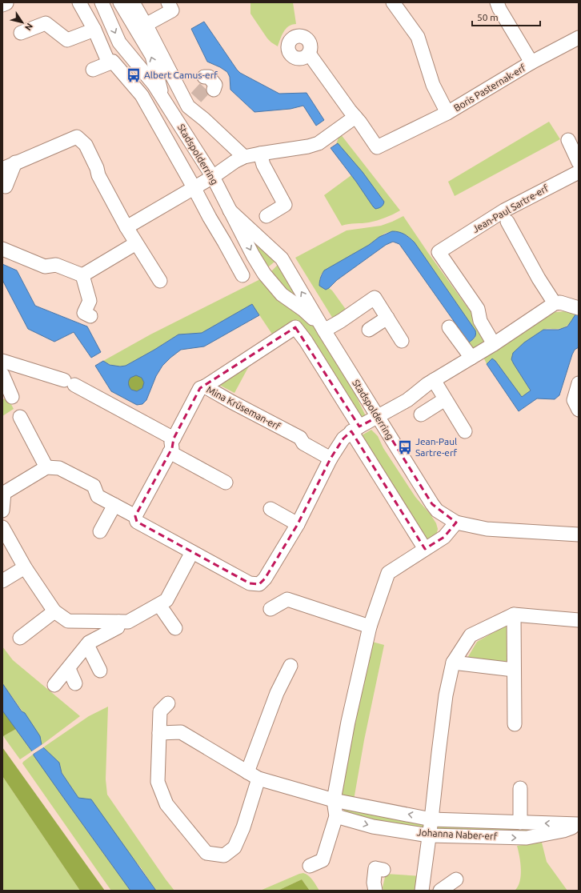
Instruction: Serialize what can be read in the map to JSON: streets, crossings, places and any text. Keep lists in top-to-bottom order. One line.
{"streets":{"street":["Boris Pasternak-erf","Stadspolderring","Jean-Paul Sartre-erf","Mina Krüseman-erf","Johanna Naber-erf"]},"places":{"bus stop":["Albert Camus-erf","Jean-Paul Sartre-erf"]},"scale_bar":"50 m","north":"bottom right"}
